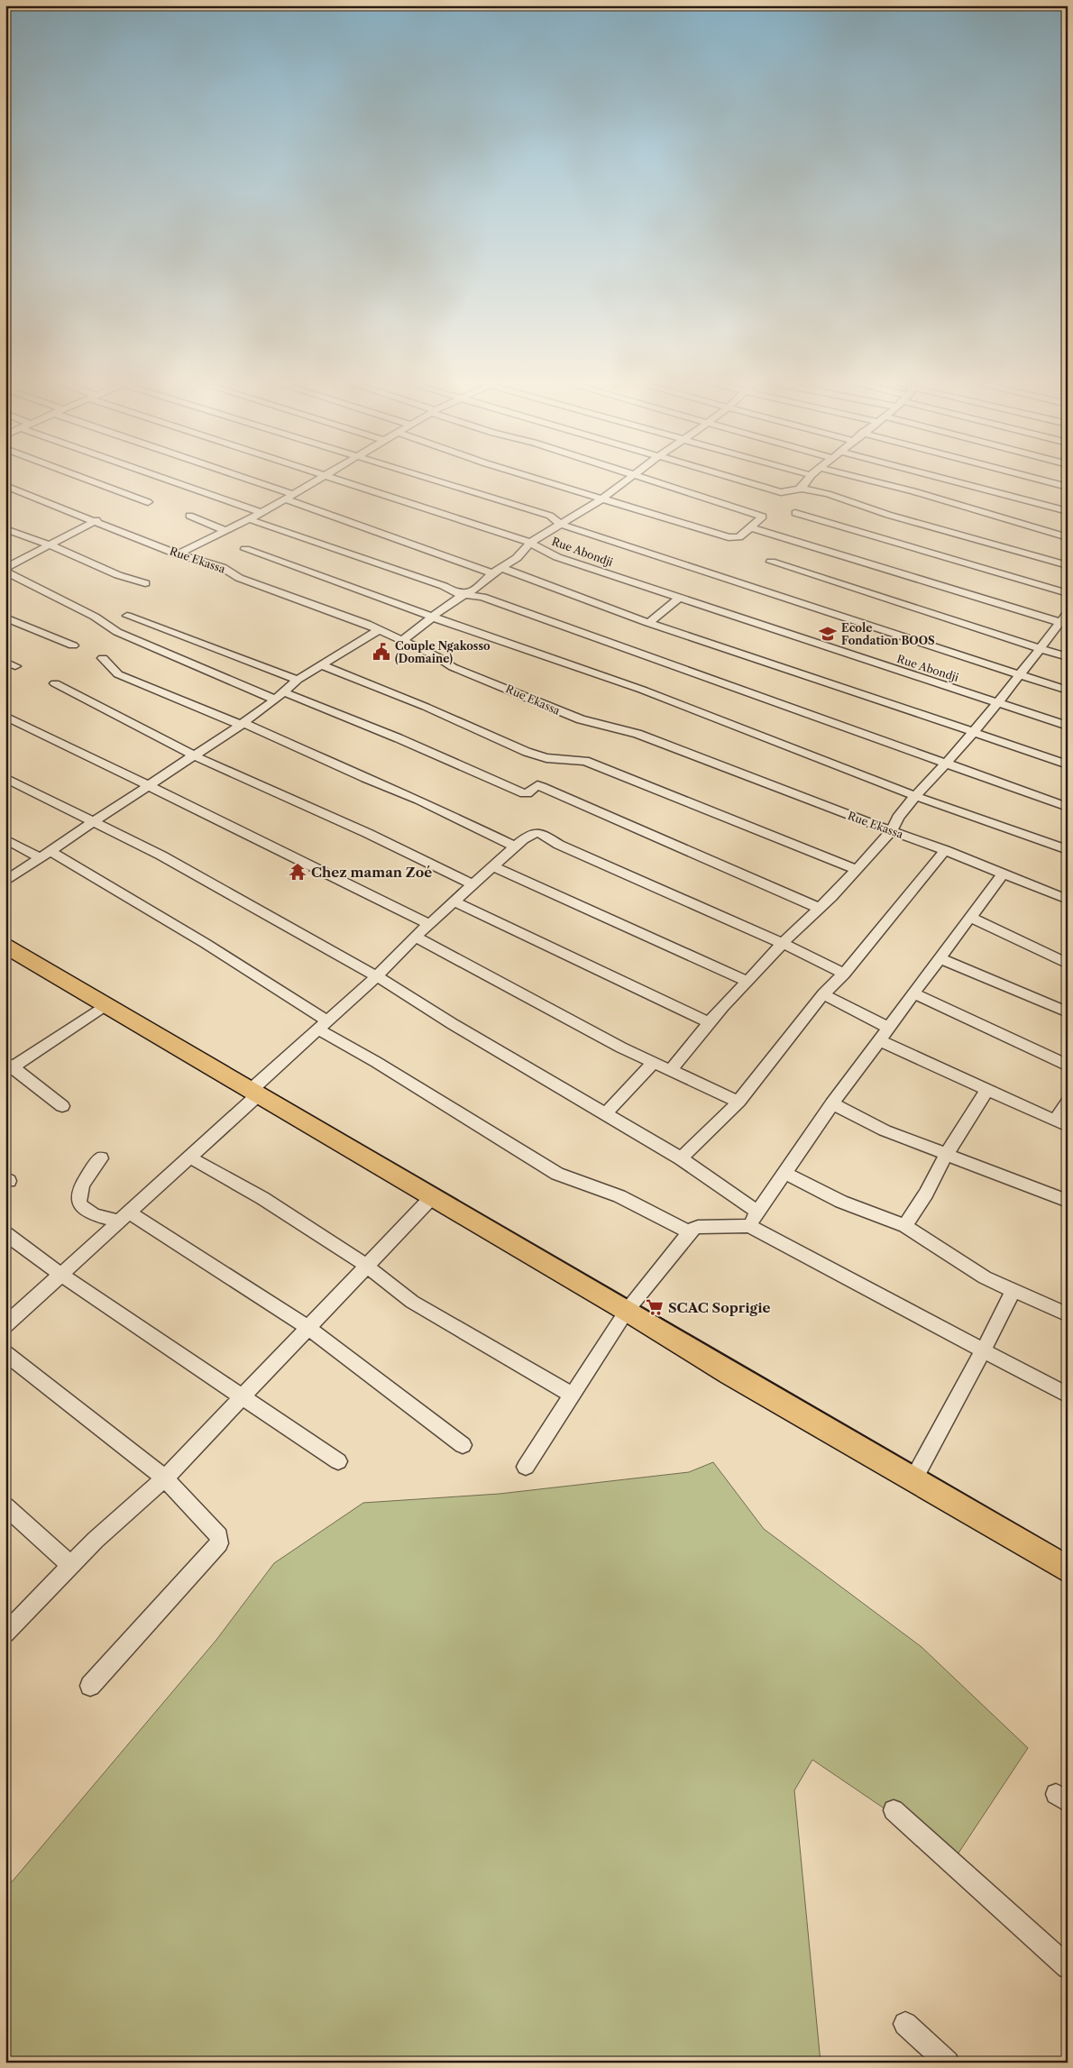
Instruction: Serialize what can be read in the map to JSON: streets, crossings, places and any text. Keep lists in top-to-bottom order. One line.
{"streets":{"street":["Rue Abondji","Rue Ekassa"]},"places":{"school or university":["Ecole Fondation BOOS"],"public building":["Couple Ngakosso (Domaine)"],"temple":["Chez maman Zoé"],"supermarket":["SCAC Soprigie"]}}
